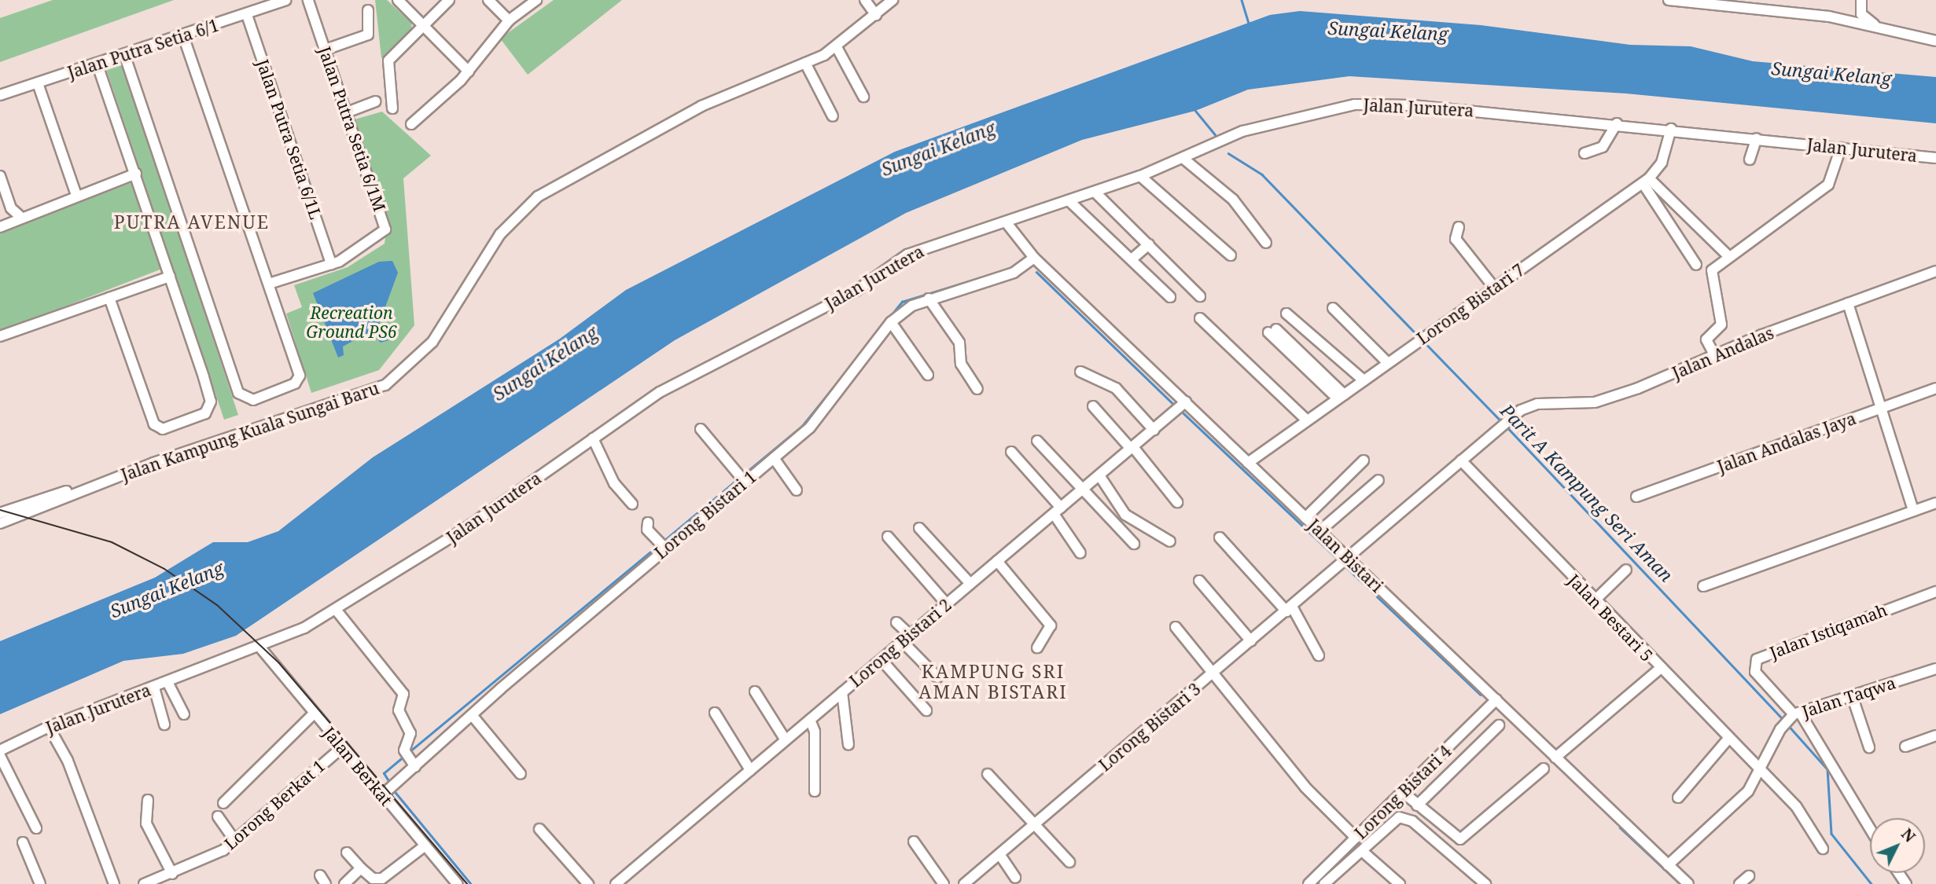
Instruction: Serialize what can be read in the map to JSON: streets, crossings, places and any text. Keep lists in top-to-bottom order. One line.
{"streets":{"street":["Jalan Putra Setia 6/1","Jalan Jurutera","Jalan Putra Setia 6/1M","Jalan Putra Setia 6/1L","Lorong Bistari 7","Jalan Andalas","Jalan Kampung Kuala Sungai Baru","Jalan Andalas Jaya","Lorong Bistari 1","Jalan Bistari","Jalan Bestari 5","Jalan Istiqamah","Lorong Bistari 2","Jalan Taqwa","Lorong Bistari 3","Jalan Berkat","Lorong Bistari 4","Lorong Berkat 1"]},"crossings":[["Jalan Putra Setia 6/1","Jalan Putra Setia 6/1L"],["Jalan Jurutera","Lorong Bistari 7"],["Jalan Jurutera","Jalan Bistari"],["Jalan Jurutera","Jalan Berkat"],["Jalan Putra Setia 6/1M","Jalan Putra Setia 6/1L"],["Lorong Bistari 7","Jalan Bistari"],["Jalan Andalas","Jalan Bestari 5"],["Jalan Andalas","Lorong Bistari 3"],["Lorong Bistari 1","Jalan Bistari"],["Lorong Bistari 1","Jalan Berkat"],["Jalan Bistari","Lorong Bistari 2"],["Jalan Bistari","Lorong Bistari 3"],["Jalan Bistari","Lorong Bistari 4"],["Jalan Bestari 5","Jalan Taqwa"],["Jalan Bestari 5","Lorong Bistari 3"],["Jalan Istiqamah","Jalan Taqwa"],["Jalan Berkat","Lorong Berkat 1"]],"districts":["PUTRA AVENUE","KAMPUNG SRI AMAN BISTARI"],"water":["Sungai Kelang","Parit A Kampung Seri Aman"],"parks":["Recreation Ground PS6"],"north":"top right"}
